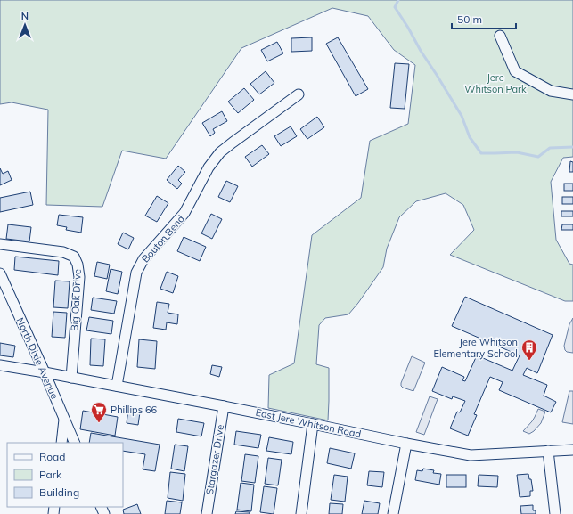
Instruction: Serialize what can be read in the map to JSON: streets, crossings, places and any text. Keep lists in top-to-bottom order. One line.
{"streets":{"street":["Bouton Bend","Big Oak Drive","North Dixie Avenue","East Jere Whitson Road","Stargazer Drive"]},"crossings":[["Bouton Bend","East Jere Whitson Road"],["Big Oak Drive","East Jere Whitson Road"],["North Dixie Avenue","East Jere Whitson Road"],["East Jere Whitson Road","Stargazer Drive"]],"parks":["Jere Whitson Park"],"places":{"building":["Jere Whitson Elementary School"],"supermarket":["Phillips 66"]},"legend":["Road","Park","Building"],"scale_bar":"50 m","north":"top"}
